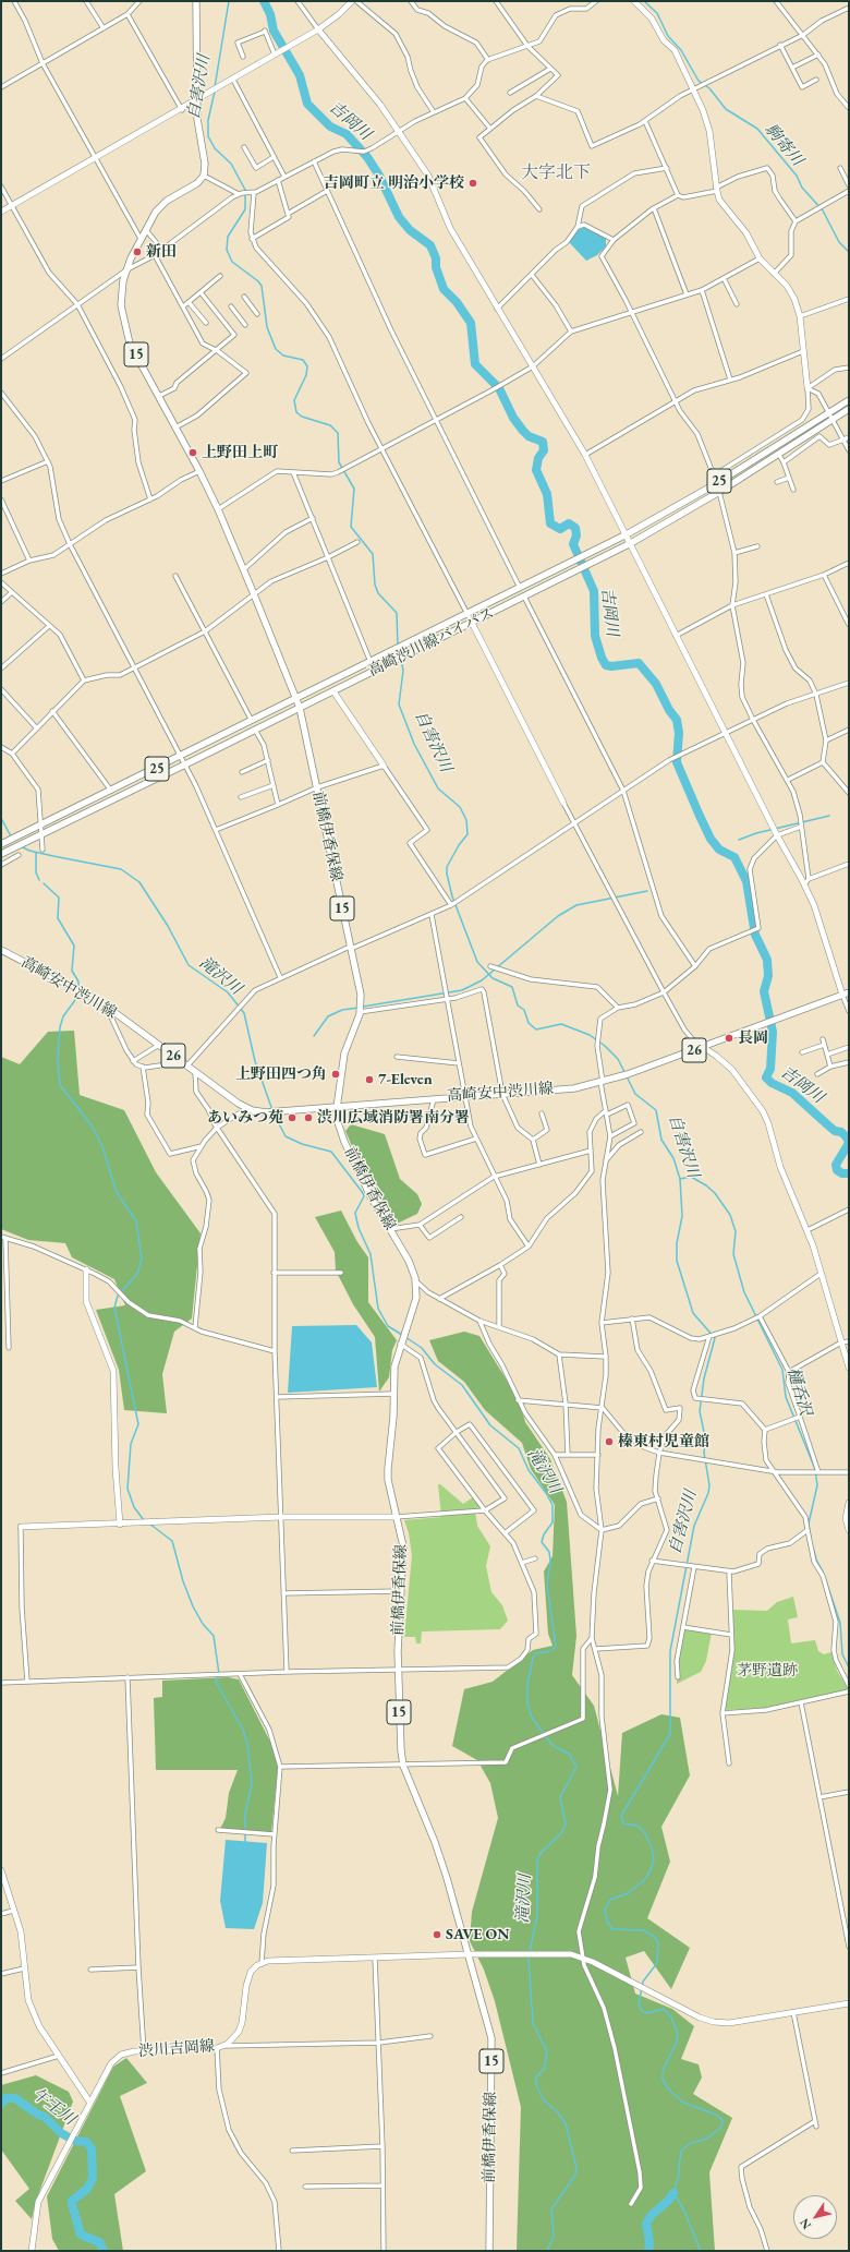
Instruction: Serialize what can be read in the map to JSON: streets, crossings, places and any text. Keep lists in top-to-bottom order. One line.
{"streets":{"main road":["15","25","高崎渋川線バイパス","前橋伊香保線","高崎安中渋川線","26"],"street":["渋川吉岡線"]},"crossings":[["高崎渋川線バイパス","前橋伊香保線"],["前橋伊香保線","高崎安中渋川線"]],"districts":["大字北下"],"water":["自害沢川","吉岡川","駒寄川","滝沢川","樋呑沢","午王川"],"parks":["茅野遺跡"],"places":["吉岡町立 明治小学校","新田","上野田上町","長岡","上野田四つ角","7-Eleven","あいみつ苑","渋川広域消防署南分署","榛東村児童館","SAVE ON"],"north":"bottom left"}
